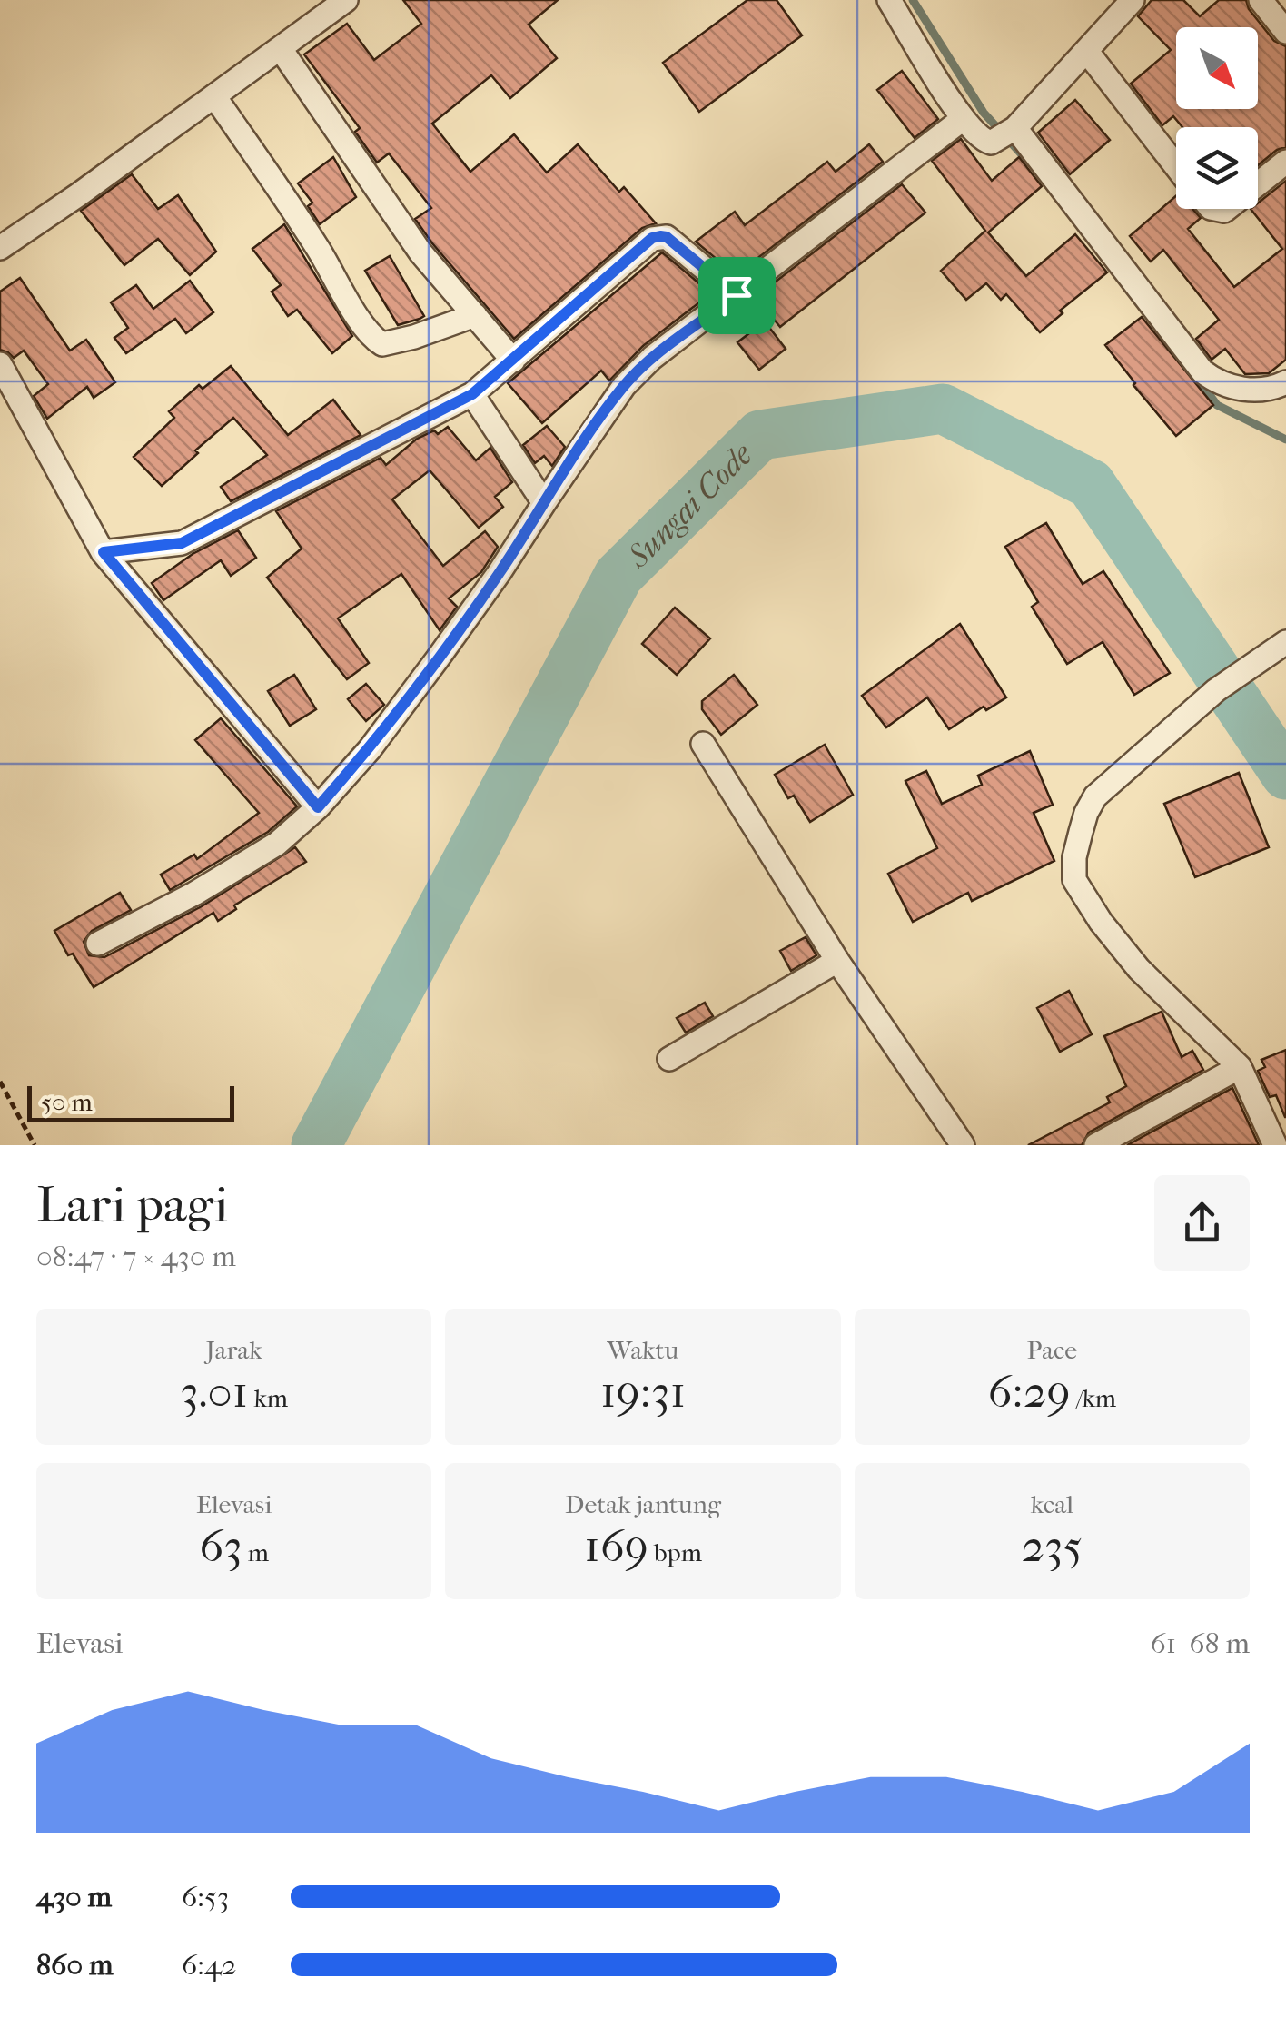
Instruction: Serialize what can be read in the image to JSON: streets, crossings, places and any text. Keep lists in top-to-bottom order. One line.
{"water":["Sungai Code"],"scale_bar":"50 m","north":"bottom right","page":{"scale":"50 m","heading":["Lari pagi","08:47 · 7 × 430 m"],"stats":[["Jarak","3.01 km"],["Waktu","19:31"],["Pace","6:29 /km"],["Elevasi","63 m"],["Detak jantung","169 bpm"],["kcal","235"]],"chart":["Elevasi","61–68 m"],"list":[{"name":"430 m","note":"6:53"},{"name":"860 m","note":"6:42"}]}}
